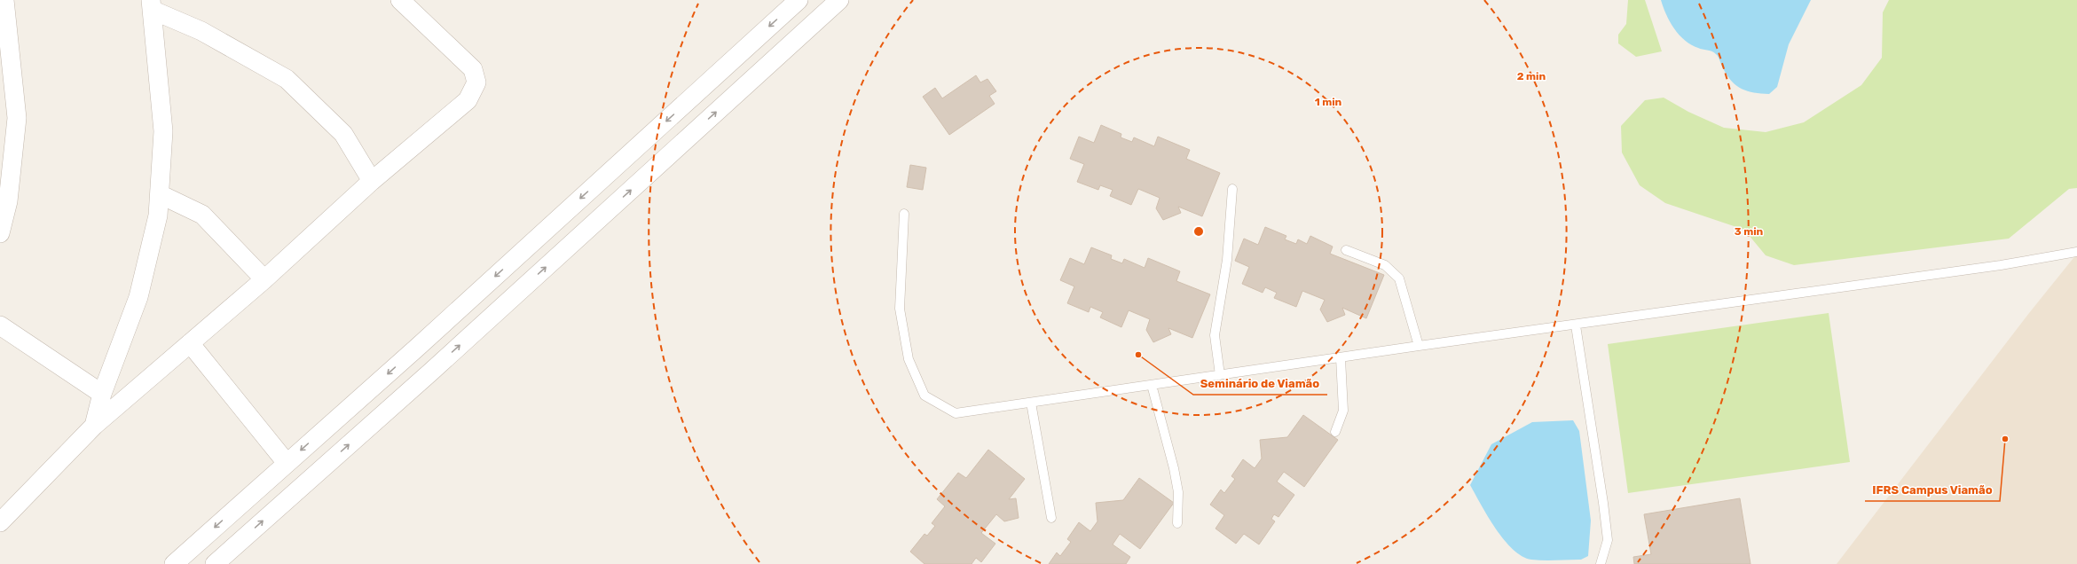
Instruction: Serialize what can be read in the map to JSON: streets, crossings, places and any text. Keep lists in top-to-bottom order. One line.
{"places":["Seminário de Viamão","IFRS Campus Viamão"],"rings":["2 min","1 min","3 min"]}
